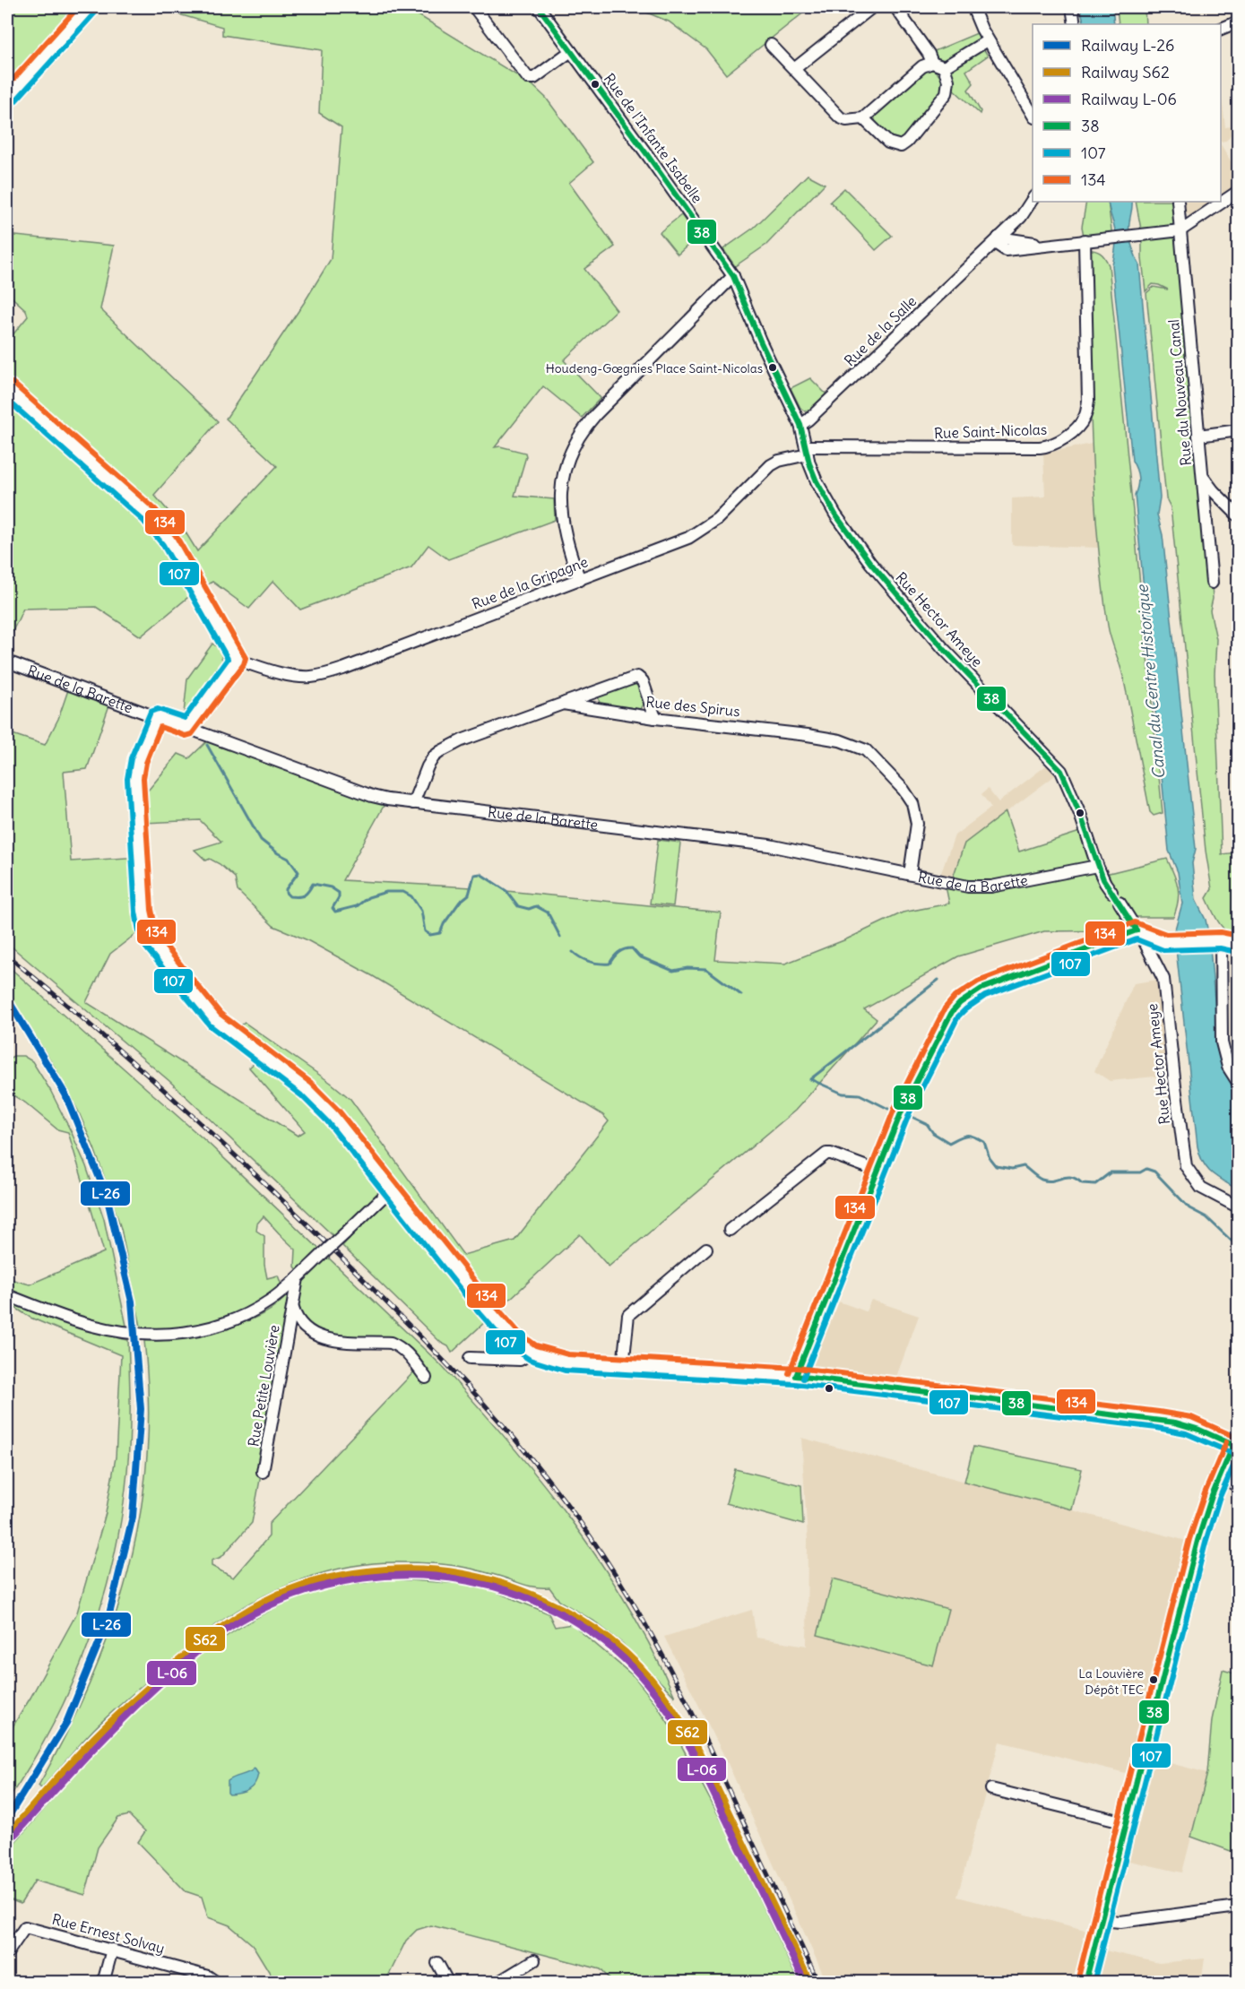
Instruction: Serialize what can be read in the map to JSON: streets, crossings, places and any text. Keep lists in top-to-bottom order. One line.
{"streets":{"main road":["Rue de la Barette"],"street":["Rue de l'Infante Isabelle","Rue de la Salle","Rue du Nouveau Canal","Rue Saint-Nicolas","Rue de la Gripagne","Rue Hector Ameye","Rue des Spirus","Rue Petite Louvière","Rue Ernest Solvay"]},"crossings":[["Rue de l'Infante Isabelle","Rue de la Salle"],["Rue de l'Infante Isabelle","Rue Saint-Nicolas"],["Rue de l'Infante Isabelle","Rue de la Gripagne"],["Rue de l'Infante Isabelle","Rue Hector Ameye"],["Rue Saint-Nicolas","Rue de la Gripagne"],["Rue Saint-Nicolas","Rue Hector Ameye"],["Rue de la Gripagne","Rue Hector Ameye"],["Rue Hector Ameye","Rue de la Barette"],["Rue de la Barette","Rue des Spirus"]],"water":["Canal du Centre Historique"],"places":["Houdeng-Gœgnies Place Saint-Nicolas","La Louvière Dépôt TEC"],"lines":["transit line 38","transit line 134","transit line 107","rail line L-26","rail line S62","rail line L-06"],"legend":["Railway L-26","Railway S62","Railway L-06","38","107","134"]}
